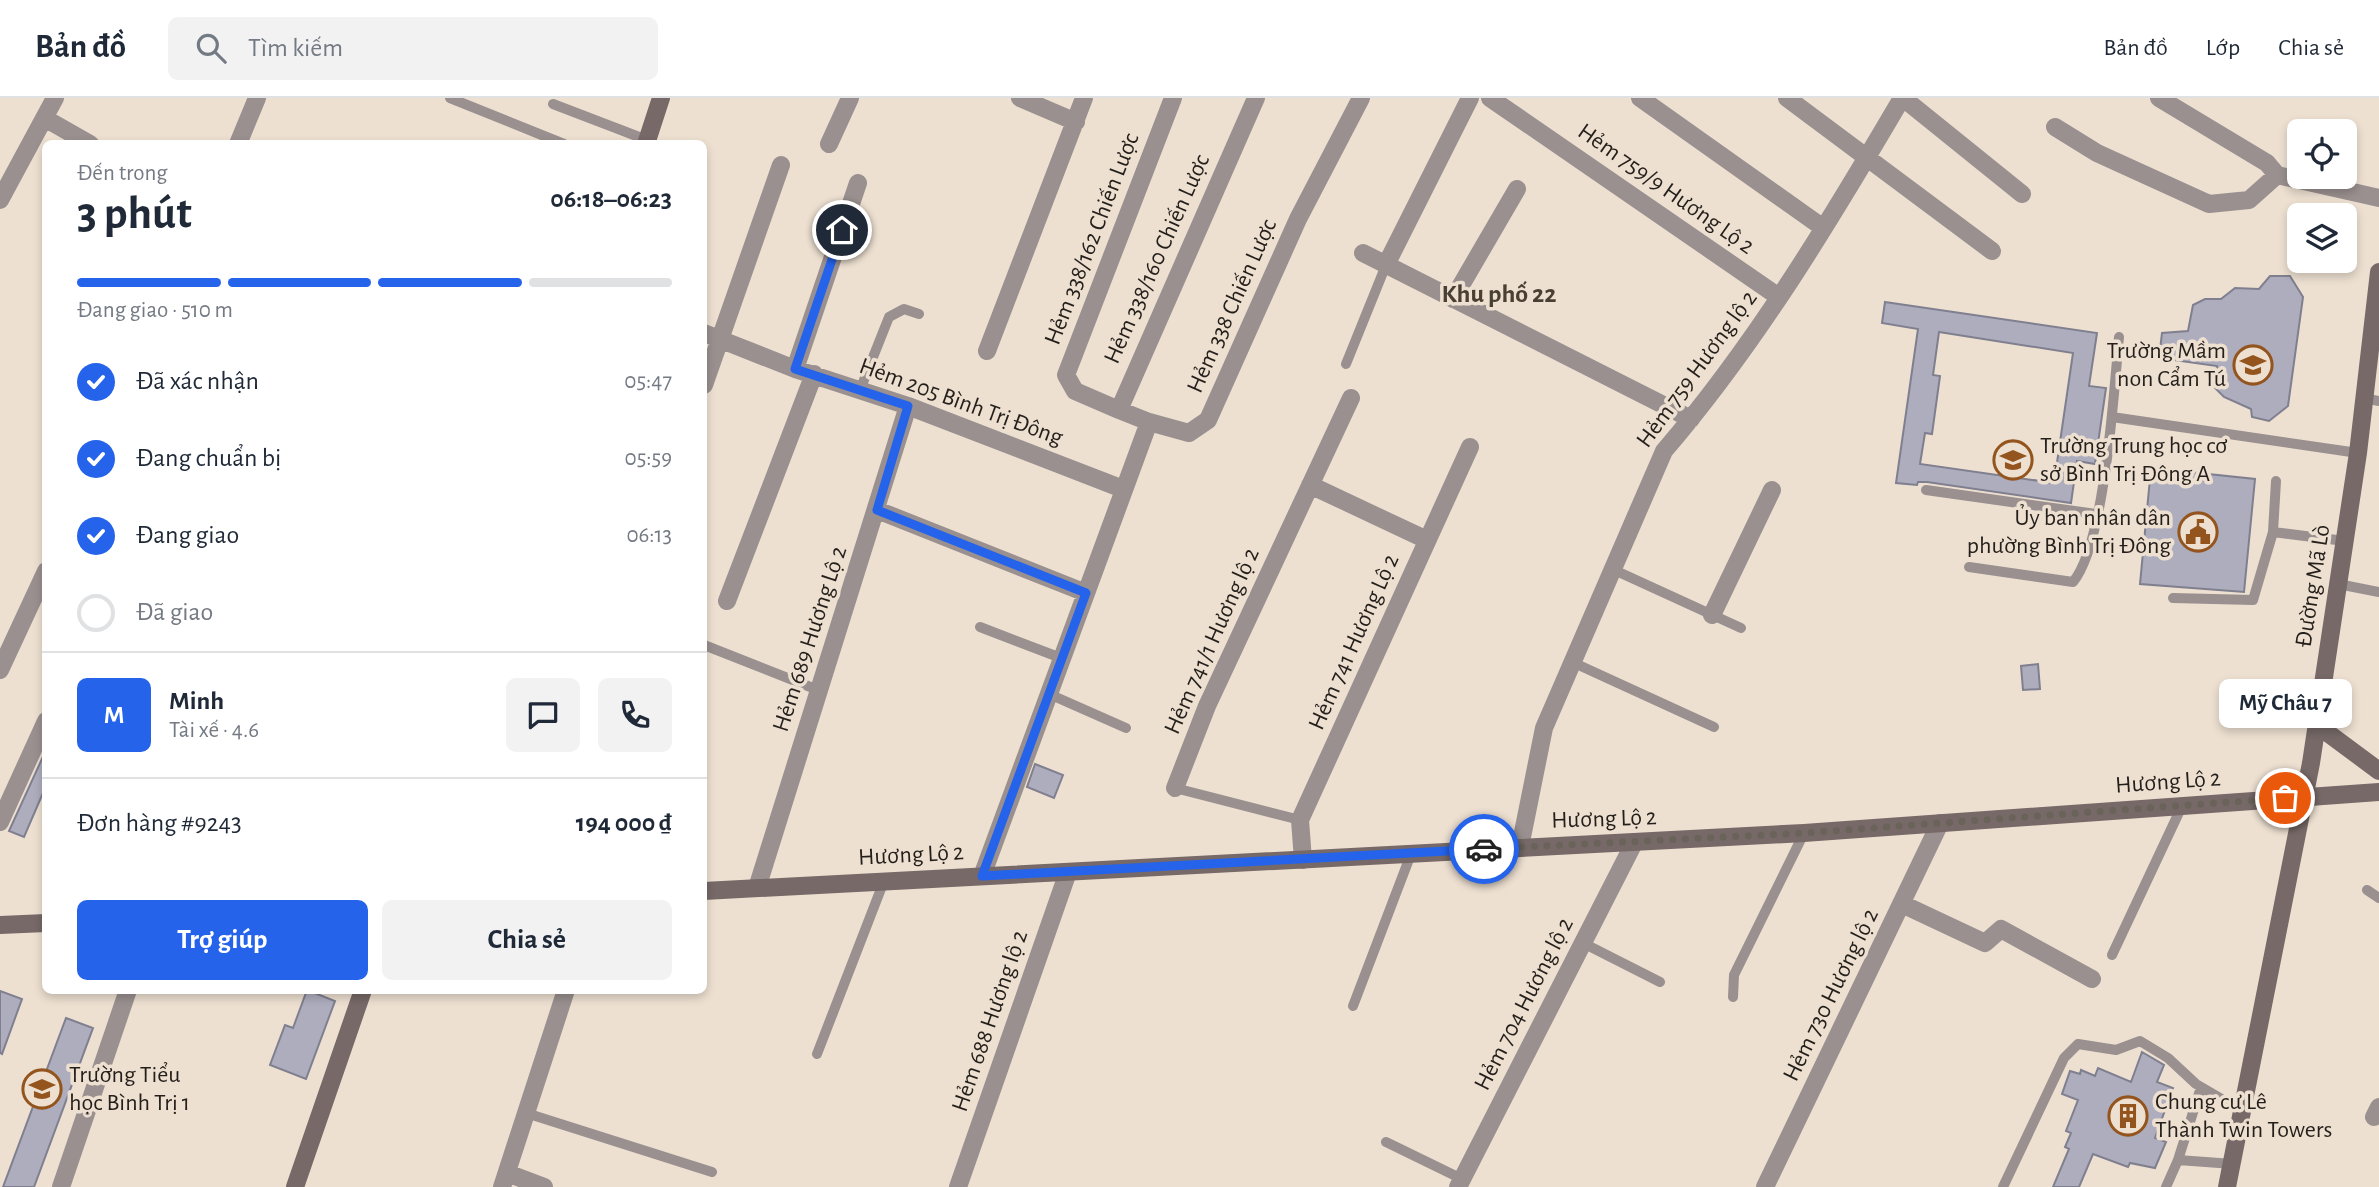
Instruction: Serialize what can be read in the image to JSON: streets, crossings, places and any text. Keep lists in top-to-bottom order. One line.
{"streets":{"main road":["Đường Mã Lò","Hương Lộ 2"],"street":["Hẻm 759/9 Hương Lộ 2","Hẻm 338/162 Chiến Lược","Hẻm 338/160 Chiến Lược","Hẻm 338 Chiến Lược","Hẻm 759 Hương lộ 2","Hẻm 205 Bình Trị Đông","Hẻm 689 Hương Lộ 2","Hẻm 741/1 Hương lộ 2","Hẻm 741 Hương Lộ 2","Hẻm 730 Hương lộ 2","Hẻm 704 Hương lộ 2","Hẻm 688 Hương lộ 2"]},"crossings":[["Hẻm 759/9 Hương Lộ 2","Hẻm 759 Hương lộ 2"],["Hẻm 338/162 Chiến Lược","Hẻm 338/160 Chiến Lược"],["Hẻm 759 Hương lộ 2","Hương Lộ 2"],["Hẻm 205 Bình Trị Đông","Hẻm 689 Hương Lộ 2"],["Đường Mã Lò","Hương Lộ 2"],["Hẻm 689 Hương Lộ 2","Hương Lộ 2"],["Hẻm 741/1 Hương lộ 2","Hẻm 741 Hương Lộ 2"],["Hẻm 741 Hương Lộ 2","Hương Lộ 2"],["Hương Lộ 2","Hẻm 730 Hương lộ 2"],["Hương Lộ 2","Hẻm 704 Hương lộ 2"],["Hương Lộ 2","Hẻm 688 Hương lộ 2"]],"districts":["Khu phố 22"],"places":{"school or university":["Trường Mầm non Cẩm Tú","Trường Trung học cơ sở Bình Trị Đông A","Trường Tiểu học Bình Trị 1"],"public building":["Ủy ban nhân dân phường Bình Trị Đông"],"other":["Mỹ Châu 7"],"building":["Chung cư Lê Thành Twin Towers"]},"page":{"header":"Bản đồ","search":"Tìm kiếm","nav":["Bản đồ","Lớp","Chia sẻ"],"heading":["3 phút","Đến trong","06:18–06:23"],"panel":["Minh","Tài xế · 4.6","Đơn hàng #9243","194 000 ₫"],"bar":"Đang giao · 510 m","list":[["Đã xác nhận","05:47"],["Đang chuẩn bị","05:59"],["Đang giao","06:13"],"Đã giao"],"round":"M","bubble":"Mỹ Châu 7","buttons":["Trợ giúp","Chia sẻ"]}}
